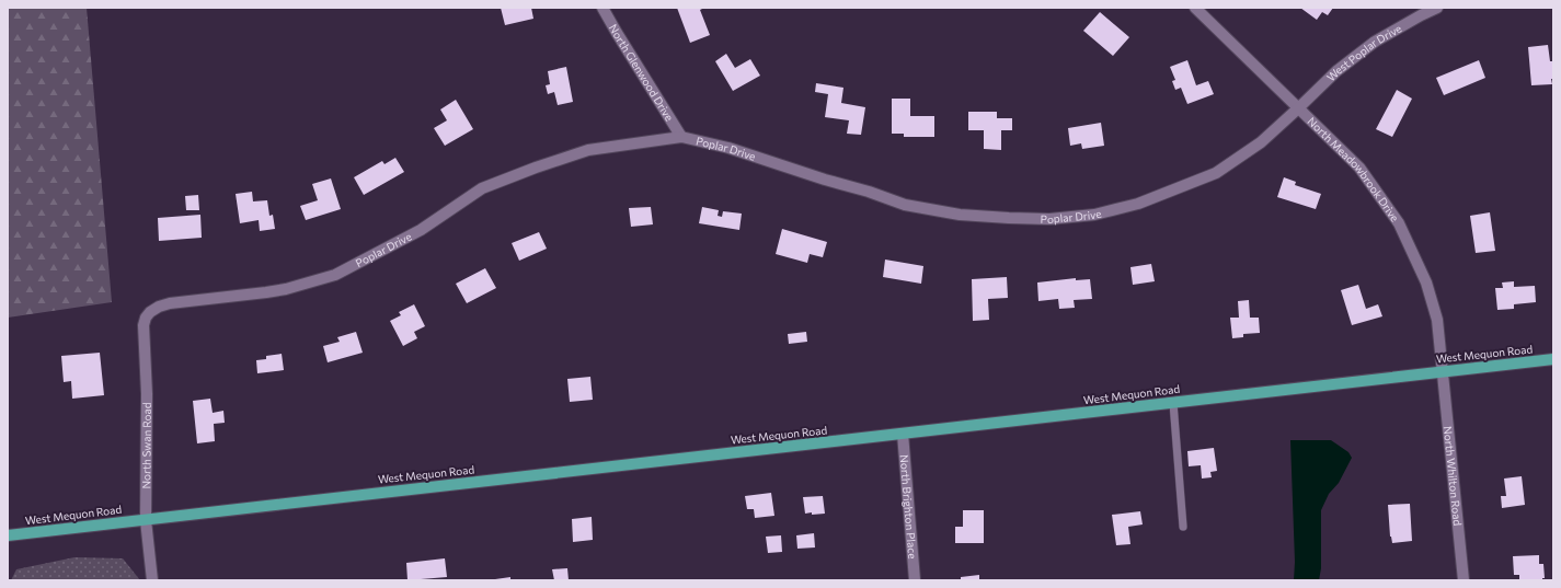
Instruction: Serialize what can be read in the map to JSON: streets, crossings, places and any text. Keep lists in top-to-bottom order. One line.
{"streets":{"main road":["West Mequon Road"],"street":["West Poplar Drive","North Glenwood Drive","Poplar Drive","North Meadowbrook Drive","North Swan Road","North Whilton Road","North Brighton Place"]},"crossings":[["West Poplar Drive","Poplar Drive"],["West Poplar Drive","North Meadowbrook Drive"],["North Glenwood Drive","Poplar Drive"],["Poplar Drive","North Meadowbrook Drive"],["Poplar Drive","North Swan Road"],["North Meadowbrook Drive","West Mequon Road"],["North Meadowbrook Drive","North Whilton Road"],["West Mequon Road","North Swan Road"],["West Mequon Road","North Whilton Road"],["West Mequon Road","North Brighton Place"]]}
